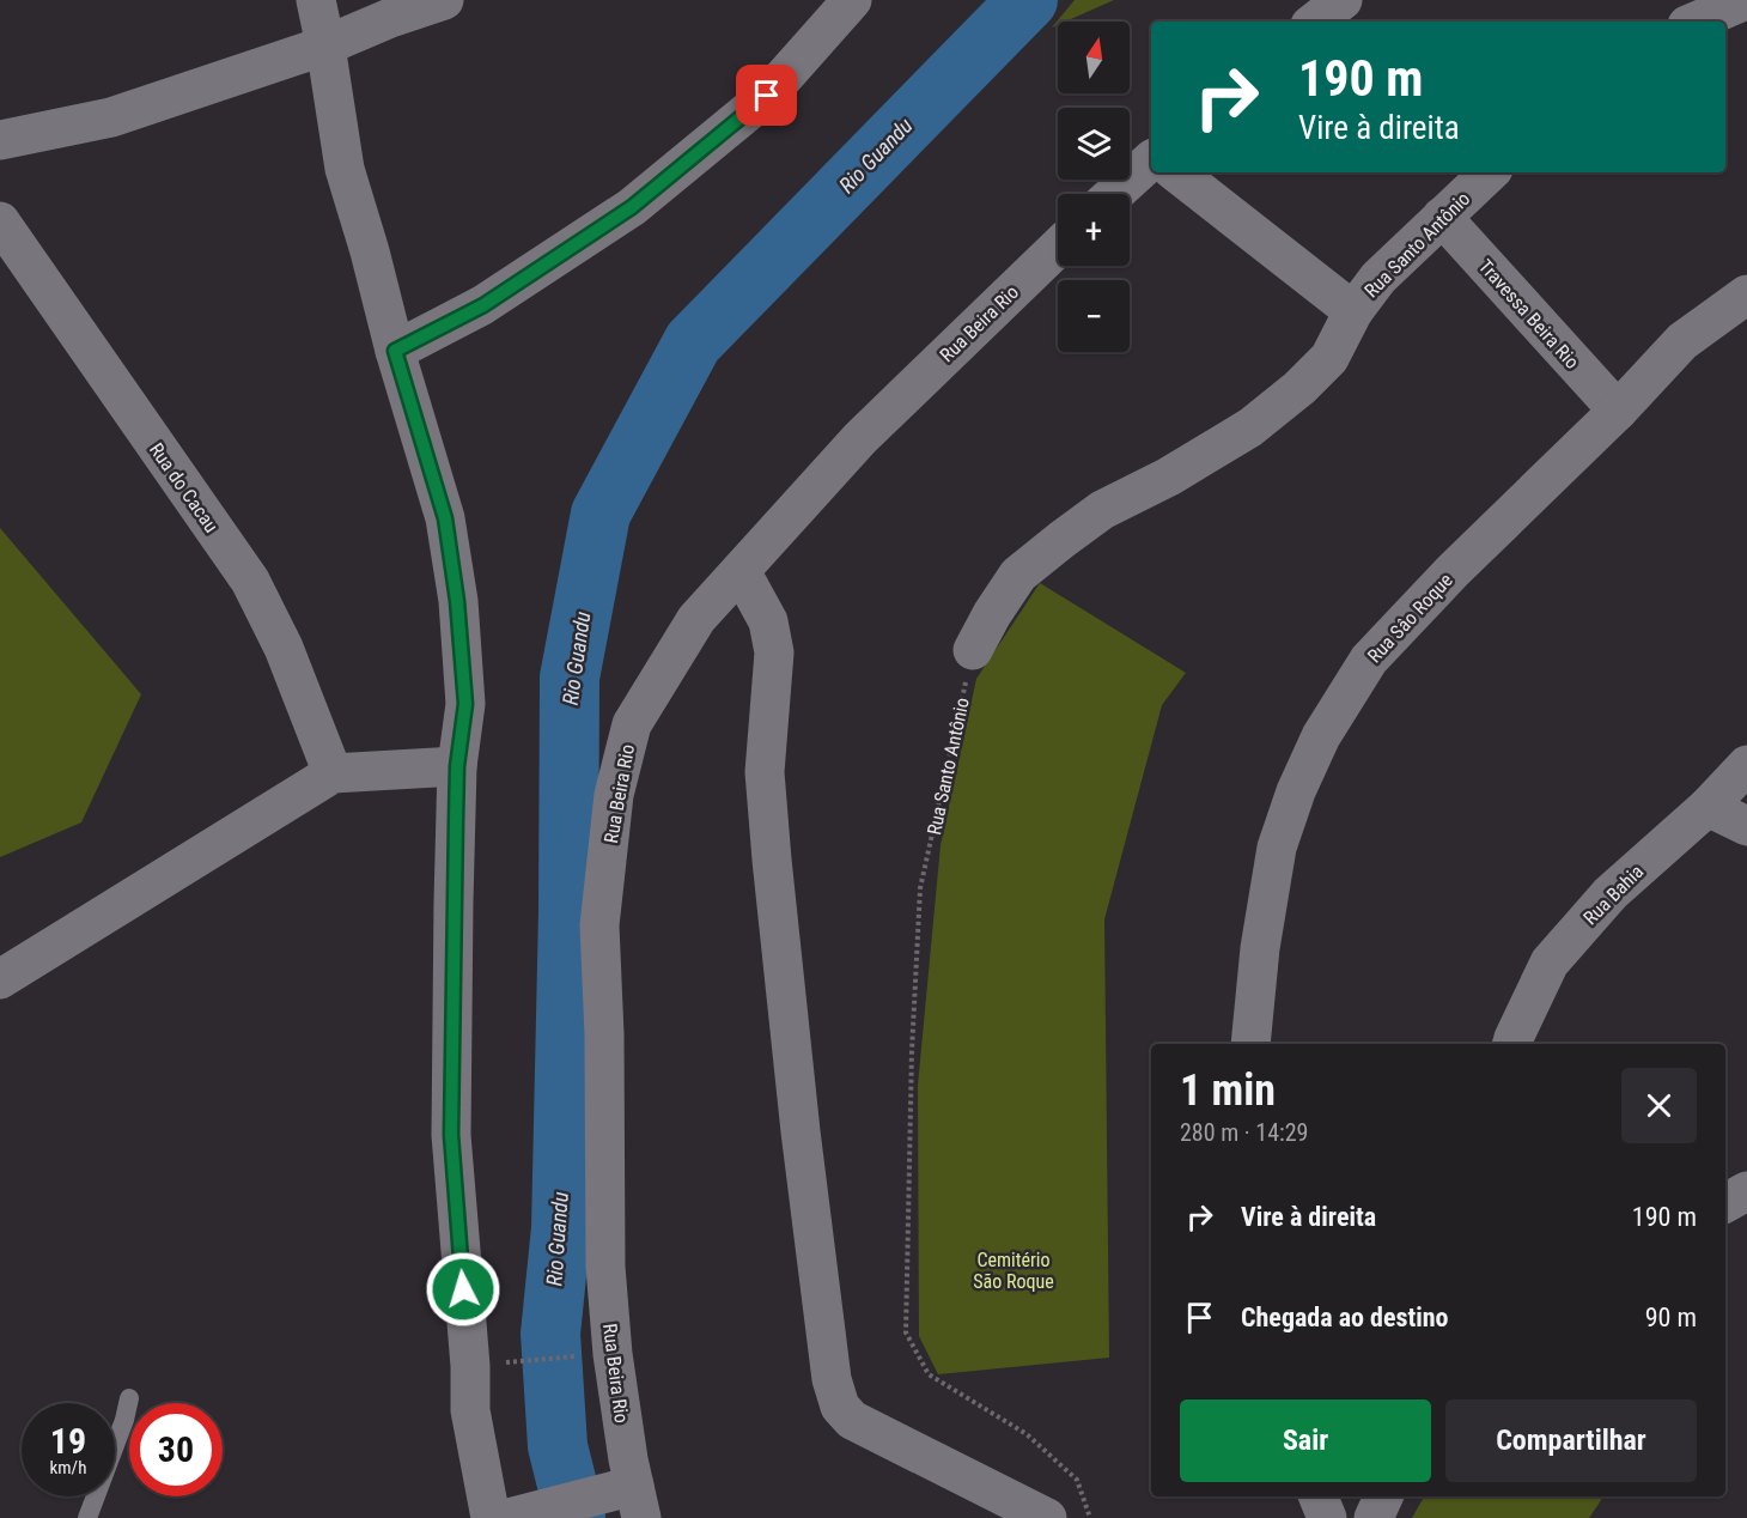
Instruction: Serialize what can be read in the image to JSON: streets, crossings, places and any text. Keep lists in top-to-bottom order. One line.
{"streets":{"street":["Rua Santo Antônio","Travessa Beira Rio","Rua Beira Rio","Rua do Cacau","Rua Sâo Roque","Rua Bahia"]},"crossings":[["Rua Santo Antônio","Travessa Beira Rio"],["Travessa Beira Rio","Rua Sâo Roque"]],"water":["Rio Guandu"],"parks":["Cemitério São Roque"],"north":"top","page":{"map_buttons":["+","−"],"turn":["190 m","Vire à direita"],"heading":["1 min","280 m · 14:29"],"list":[{"name":"Vire à direita","value":"190 m"},{"name":"Chegada ao destino","value":"90 m"}],"buttons":["Sair","Compartilhar"],"speed":"19 km/h","limit":"30"}}
